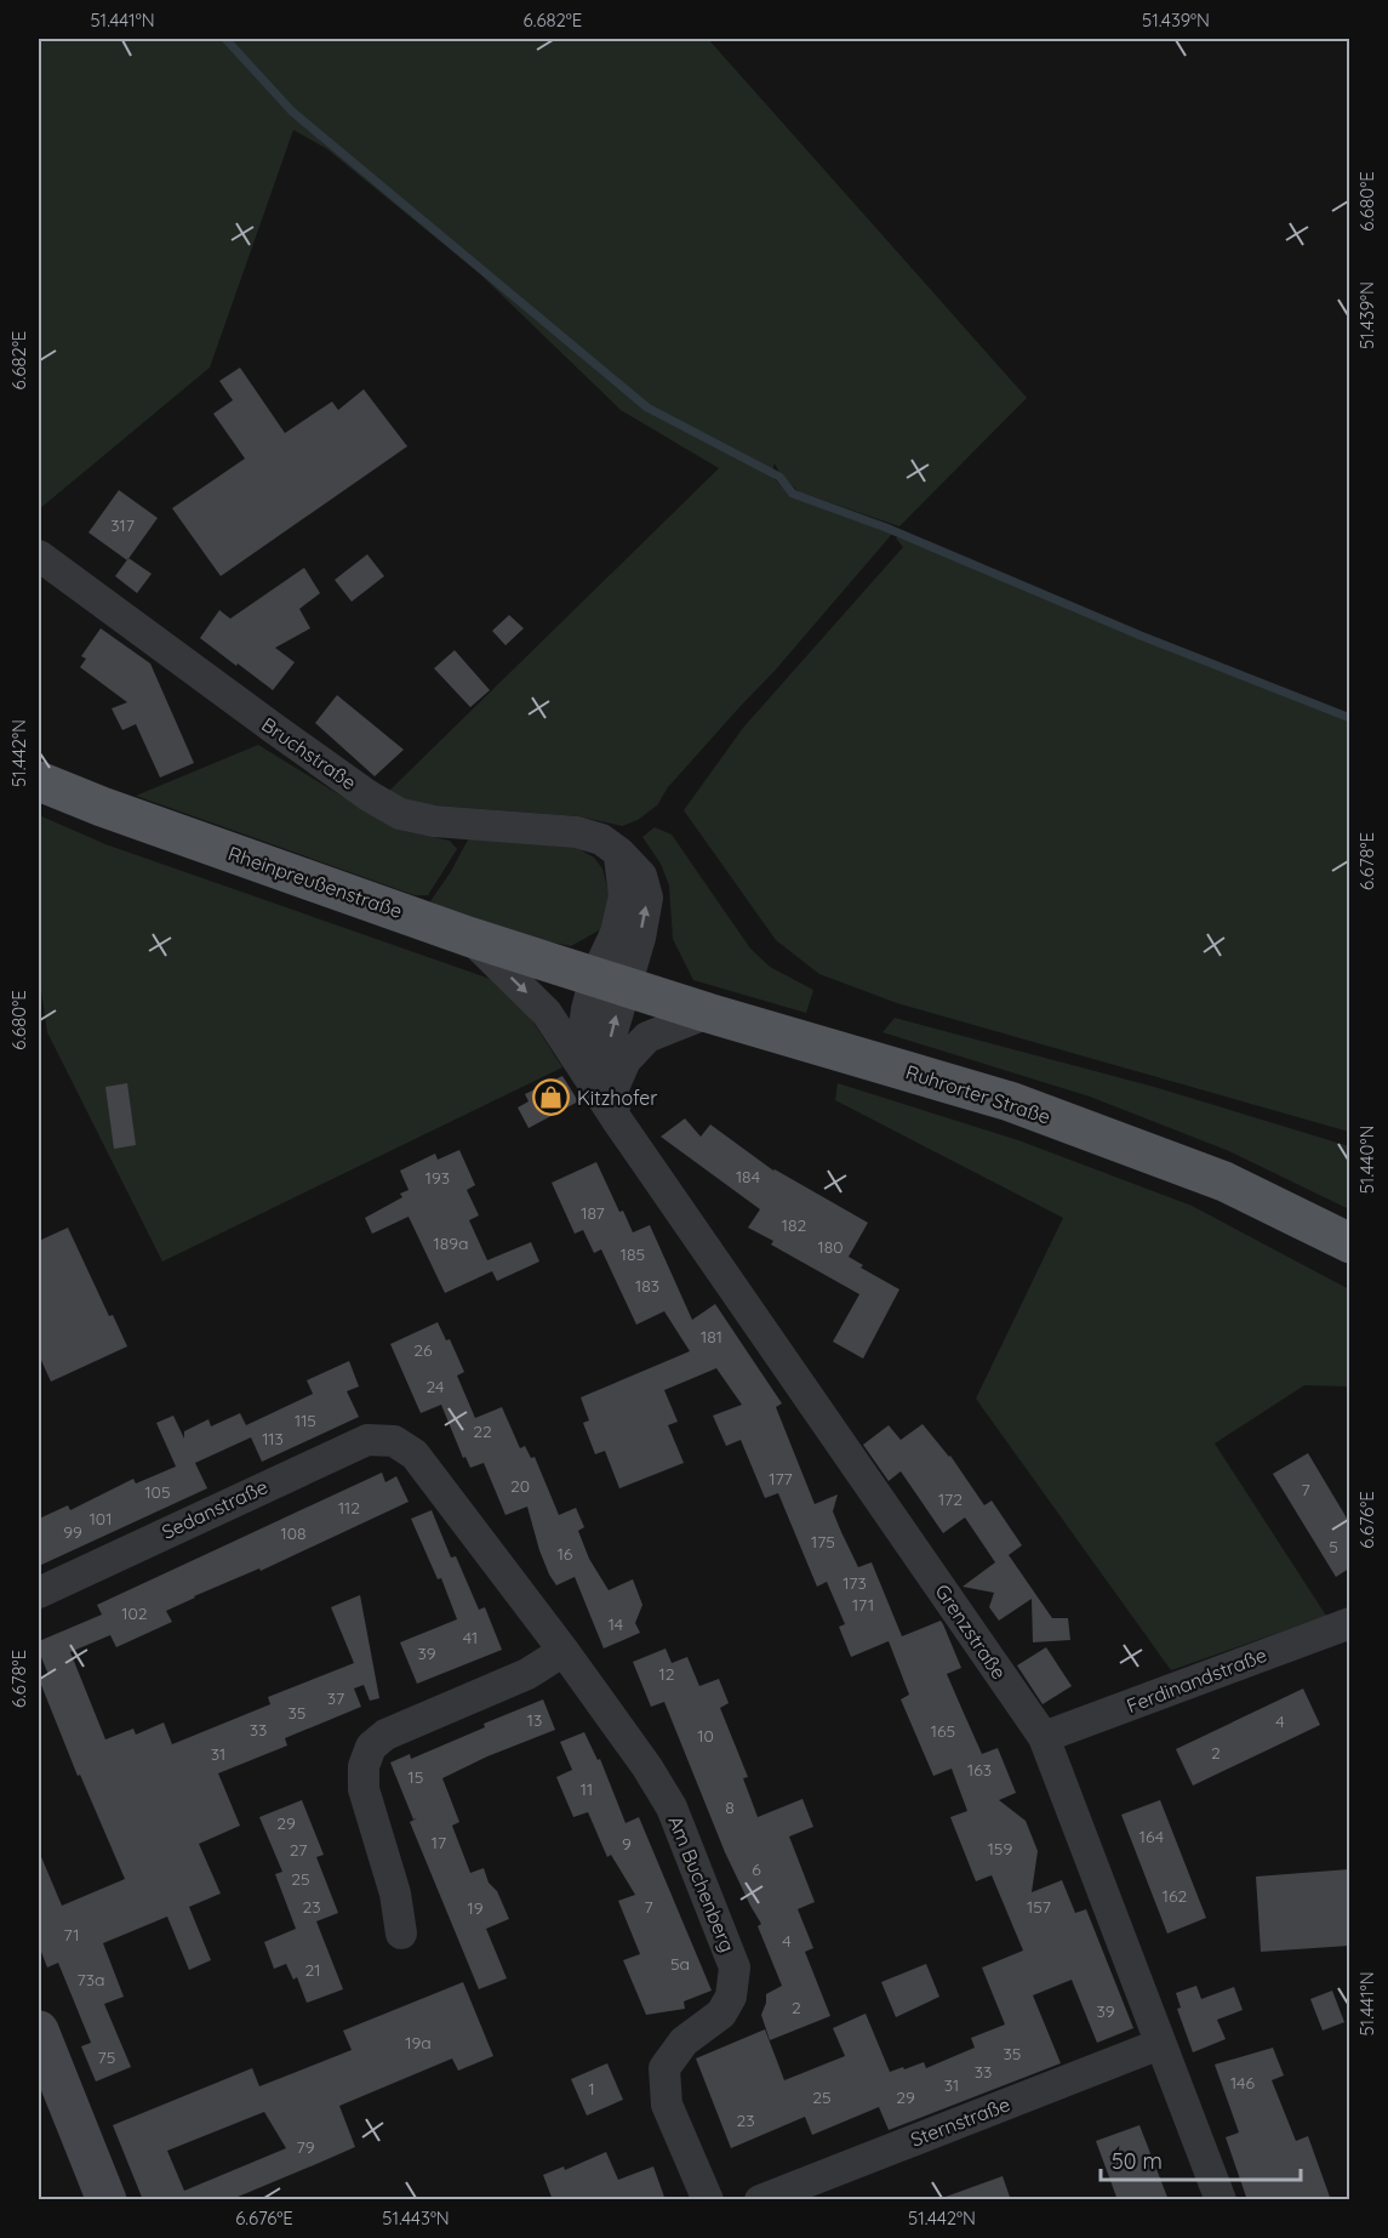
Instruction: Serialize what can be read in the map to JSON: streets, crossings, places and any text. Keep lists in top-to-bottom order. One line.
{"streets":{"main road":["Rheinpreußenstraße","Ruhrorter Straße"],"street":["Bruchstraße","Sedanstraße","Grenzstraße","Ferdinandstraße","Am Buchenberg","Sternstraße"]},"crossings":[["Bruchstraße","Rheinpreußenstraße"],["Bruchstraße","Ruhrorter Straße"],["Bruchstraße","Grenzstraße"],["Rheinpreußenstraße","Ruhrorter Straße"],["Rheinpreußenstraße","Grenzstraße"],["Ruhrorter Straße","Grenzstraße"],["Sedanstraße","Am Buchenberg"],["Grenzstraße","Ferdinandstraße"],["Grenzstraße","Sternstraße"]],"places":{"shop":["Kitzhofer"]},"house_numbers":["317","184","193","187","182","189a","180","185","183","181","26","24","115","22","113","177","20","7","105","172","112","101","99","108","175","5","16","173","171","102","14","41","39","12","37","35","13","4","33","165","10","2","31","163","15","11","8","29","164","17","9","159","27","6","25","162","23","7","157","19","71","4","5a","21","73a","2","39","19a","35","75","33","146","31","1","25","29","23","79"],"scale_bar":"50 m","coordinates":["51.441°N","6.682°E","51.439°N","6.680°E","51.442°N","6.678°E","51.440°N","6.676°E","51.443°N"]}
